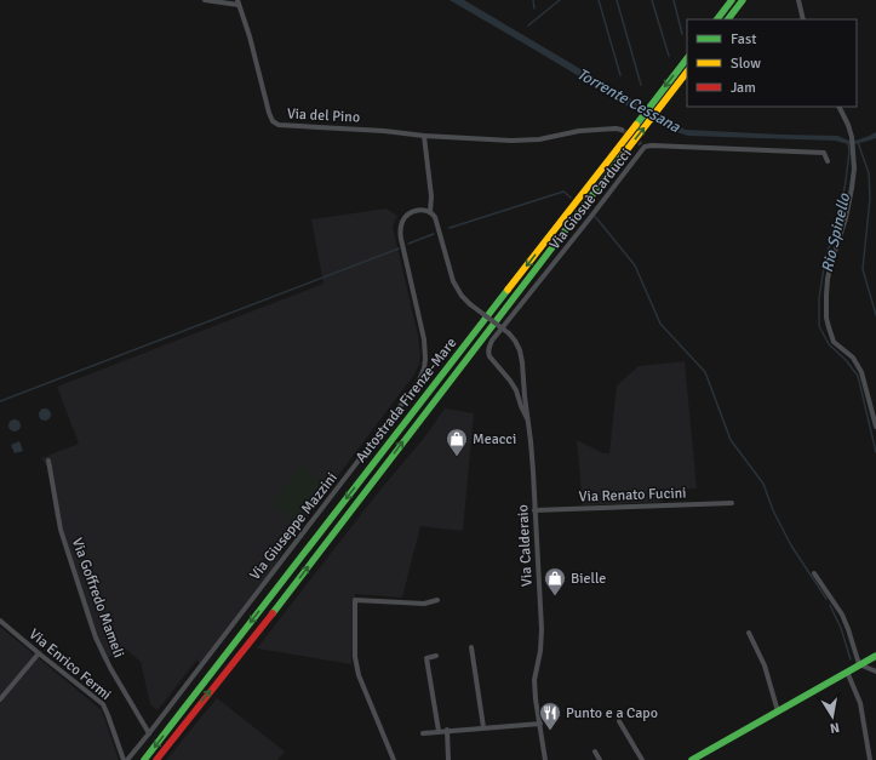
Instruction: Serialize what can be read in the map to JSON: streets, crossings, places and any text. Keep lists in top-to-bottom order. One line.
{"streets":{"main road":["Autostrada Firenze-Mare"],"street":["Via del Pino","Via Giosuè Carducci","Via Renato Fucini","Via Giuseppe Mazzini","Via Calderaio","Via Goffredo Mameli","Via Enrico Fermi"]},"crossings":[["Via Giosuè Carducci","Via Calderaio"],["Via Renato Fucini","Via Calderaio"],["Via Giuseppe Mazzini","Via Calderaio"],["Via Giuseppe Mazzini","Via Goffredo Mameli"],["Via Giuseppe Mazzini","Via Enrico Fermi"]],"water":["Torrente Cessana","Rio Spinello"],"places":{"shop":["Meacci","Bielle"],"restaurant":["Punto e a Capo"]},"legend":["Fast","Slow","Jam"],"north":"bottom"}
